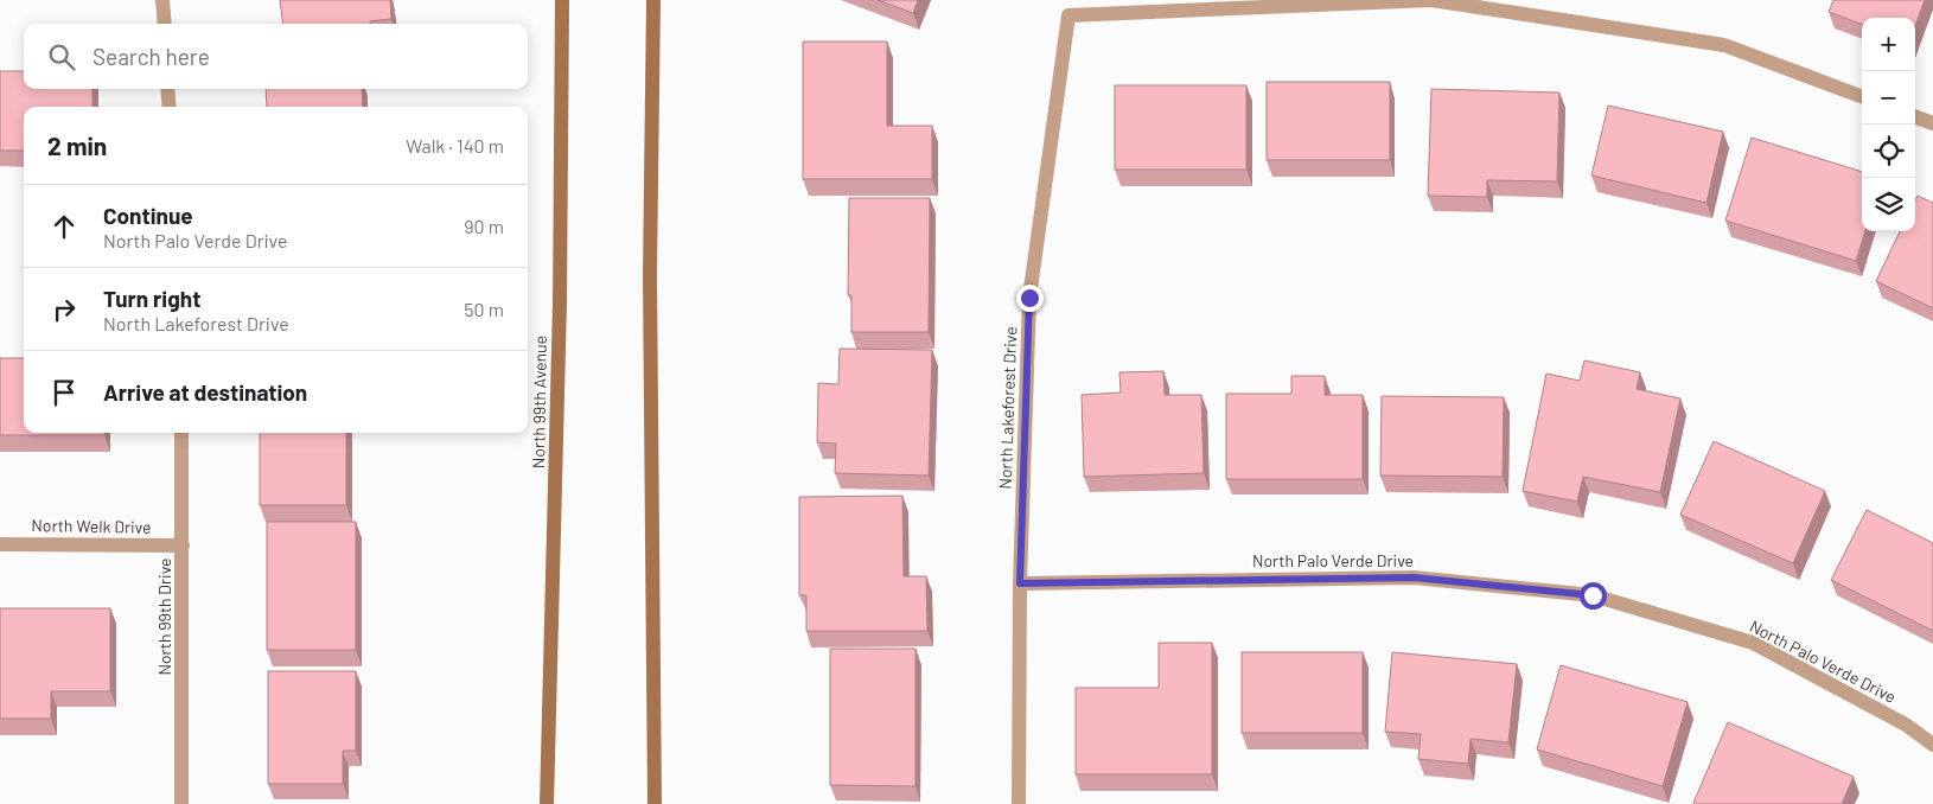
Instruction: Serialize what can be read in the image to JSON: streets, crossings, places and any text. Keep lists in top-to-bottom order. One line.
{"streets":{"main road":["North 99th Avenue"],"street":["North Lakeforest Drive","North Welk Drive","North Palo Verde Drive","North 99th Drive"]},"crossings":[["North Lakeforest Drive","North Palo Verde Drive"],["North Welk Drive","North 99th Drive"]],"page":{"map_buttons":["+","−"],"search":"Search here","heading":["2 min","Walk · 140 m"],"list":[["Continue","North Palo Verde Drive","90 m"],["Turn right","North Lakeforest Drive","50 m"],"Arrive at destination"]}}
